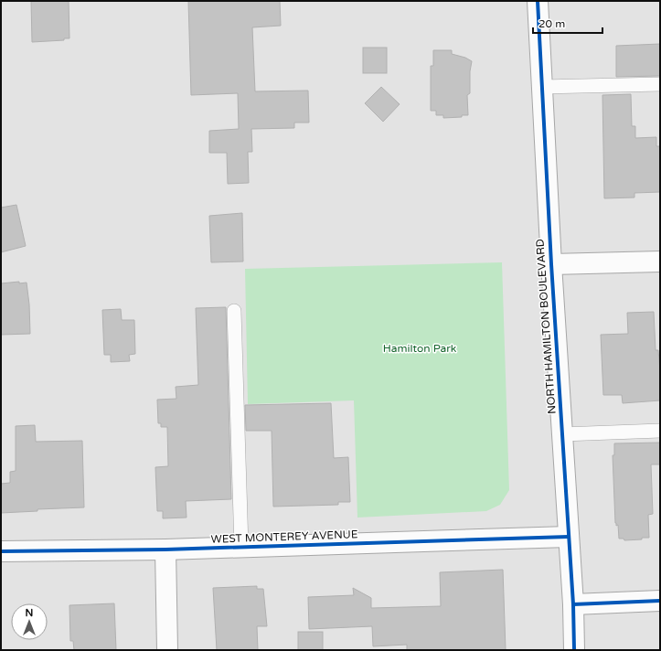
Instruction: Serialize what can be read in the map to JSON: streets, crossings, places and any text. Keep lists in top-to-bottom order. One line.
{"streets":{"street":["NORTH HAMILTON BOULEVARD","WEST MONTEREY AVENUE"]},"crossings":[["NORTH HAMILTON BOULEVARD","WEST MONTEREY AVENUE"]],"parks":["Hamilton Park"],"scale_bar":"20 m","north":"top"}
